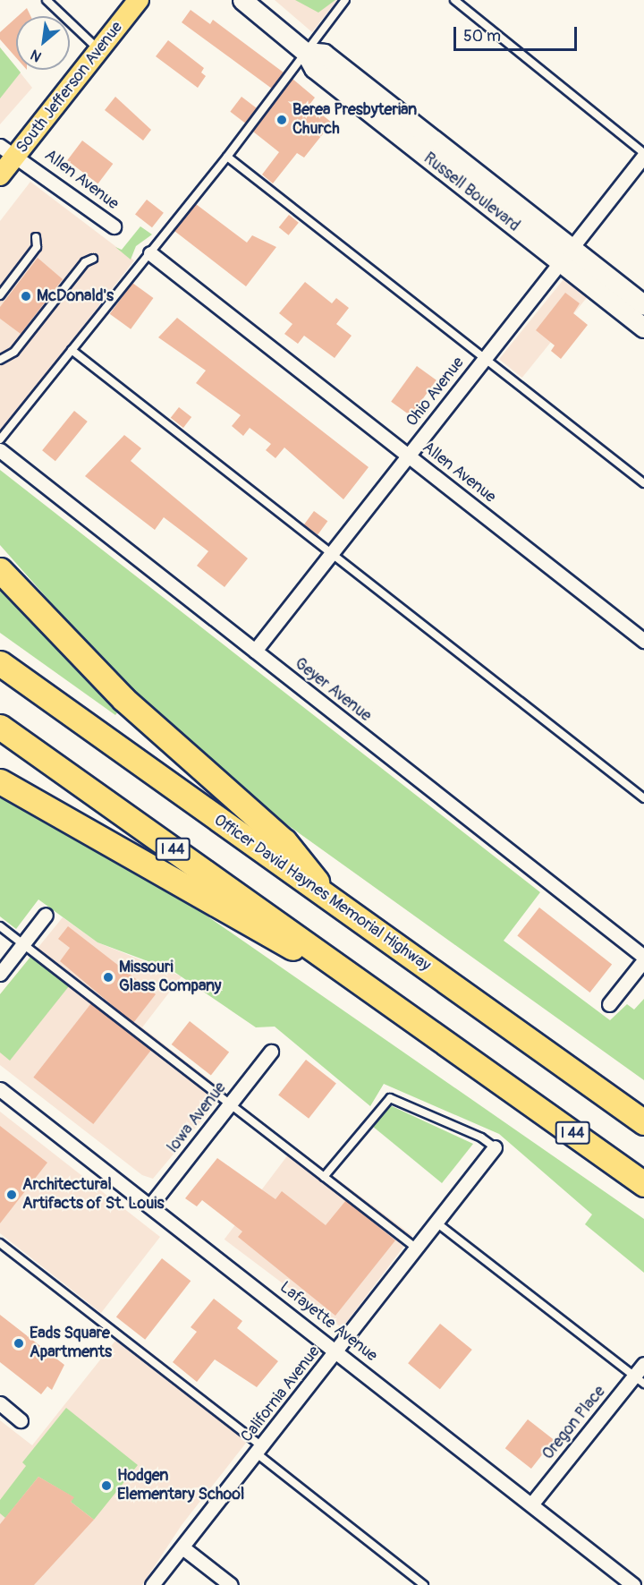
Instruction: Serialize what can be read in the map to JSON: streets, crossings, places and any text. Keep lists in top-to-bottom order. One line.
{"streets":{"highway":["I 44","Officer David Haynes Memorial Highway"],"main road":["South Jefferson Avenue","Russell Boulevard"],"street":["Allen Avenue","Ohio Avenue","Geyer Avenue","Iowa Avenue","Lafayette Avenue","California Avenue","Oregon Place"]},"crossings":[["South Jefferson Avenue","Allen Avenue"],["Allen Avenue","Ohio Avenue"],["Russell Boulevard","Ohio Avenue"],["Ohio Avenue","Geyer Avenue"],["Iowa Avenue","Lafayette Avenue"],["Lafayette Avenue","California Avenue"],["Lafayette Avenue","Oregon Place"]],"places":["Berea Presbyterian Church","McDonald's","Missouri Glass Company","Architectural Artifacts of St. Louis","Eads Square Apartments","Hodgen Elementary School"],"scale_bar":"50 m","north":"bottom left"}
